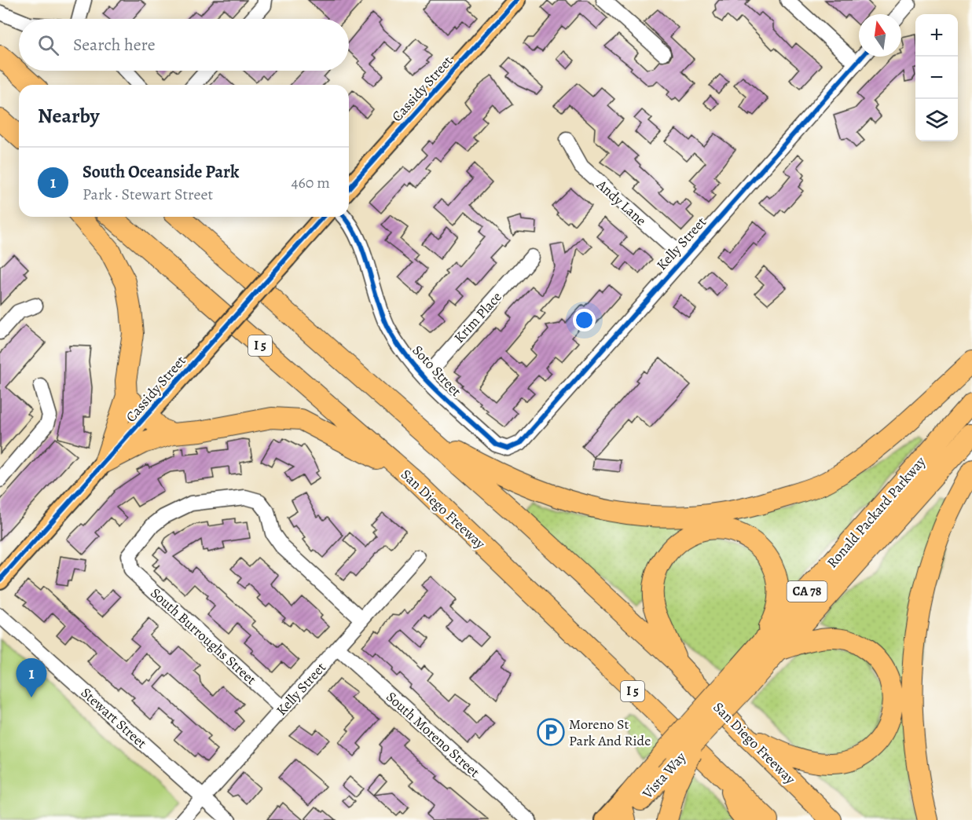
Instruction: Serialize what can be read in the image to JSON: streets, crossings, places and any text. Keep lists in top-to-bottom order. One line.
{"streets":{"highway":["I 5","San Diego Freeway","Ronald Packard Parkway","CA 78","Vista Way"],"main road":["Cassidy Street"],"street":["Andy Lane","Kelly Street","Krim Place","Soto Street","South Burroughs Street","Stewart Street","South Moreno Street"]},"crossings":[["Andy Lane","Kelly Street"],["Kelly Street","Soto Street"],["Kelly Street","South Burroughs Street"],["Kelly Street","Stewart Street"],["Kelly Street","South Moreno Street"],["Krim Place","Soto Street"],["Ronald Packard Parkway","Vista Way"]],"places":{"parking":["Moreno St Park And Ride"]},"north":"top","page":{"map_buttons":["+","−"],"search":"Search here","heading":"Nearby","list":[{"mark":"1","name":"South Oceanside Park","note":"Park · Stewart Street","value":"460 m"}],"pins":"1"}}
